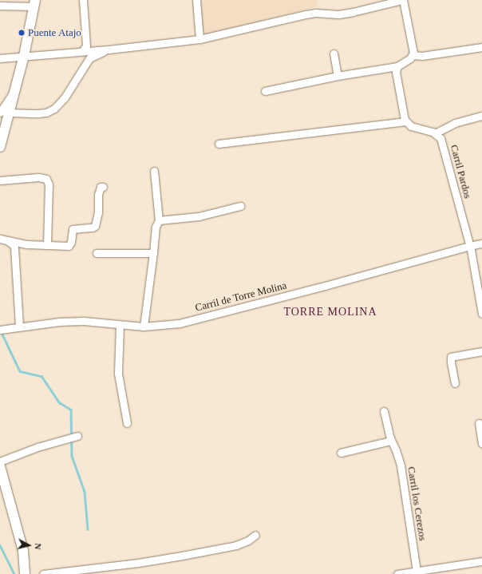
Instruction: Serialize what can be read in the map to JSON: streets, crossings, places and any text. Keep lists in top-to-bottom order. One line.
{"streets":{"street":["Carril Pardos","Carril de Torre Molina","Carril los Cerezos"]},"crossings":[["Carril Pardos","Carril de Torre Molina"]],"districts":["TORRE MOLINA"],"places":["Puente Atajo"],"north":"right"}
